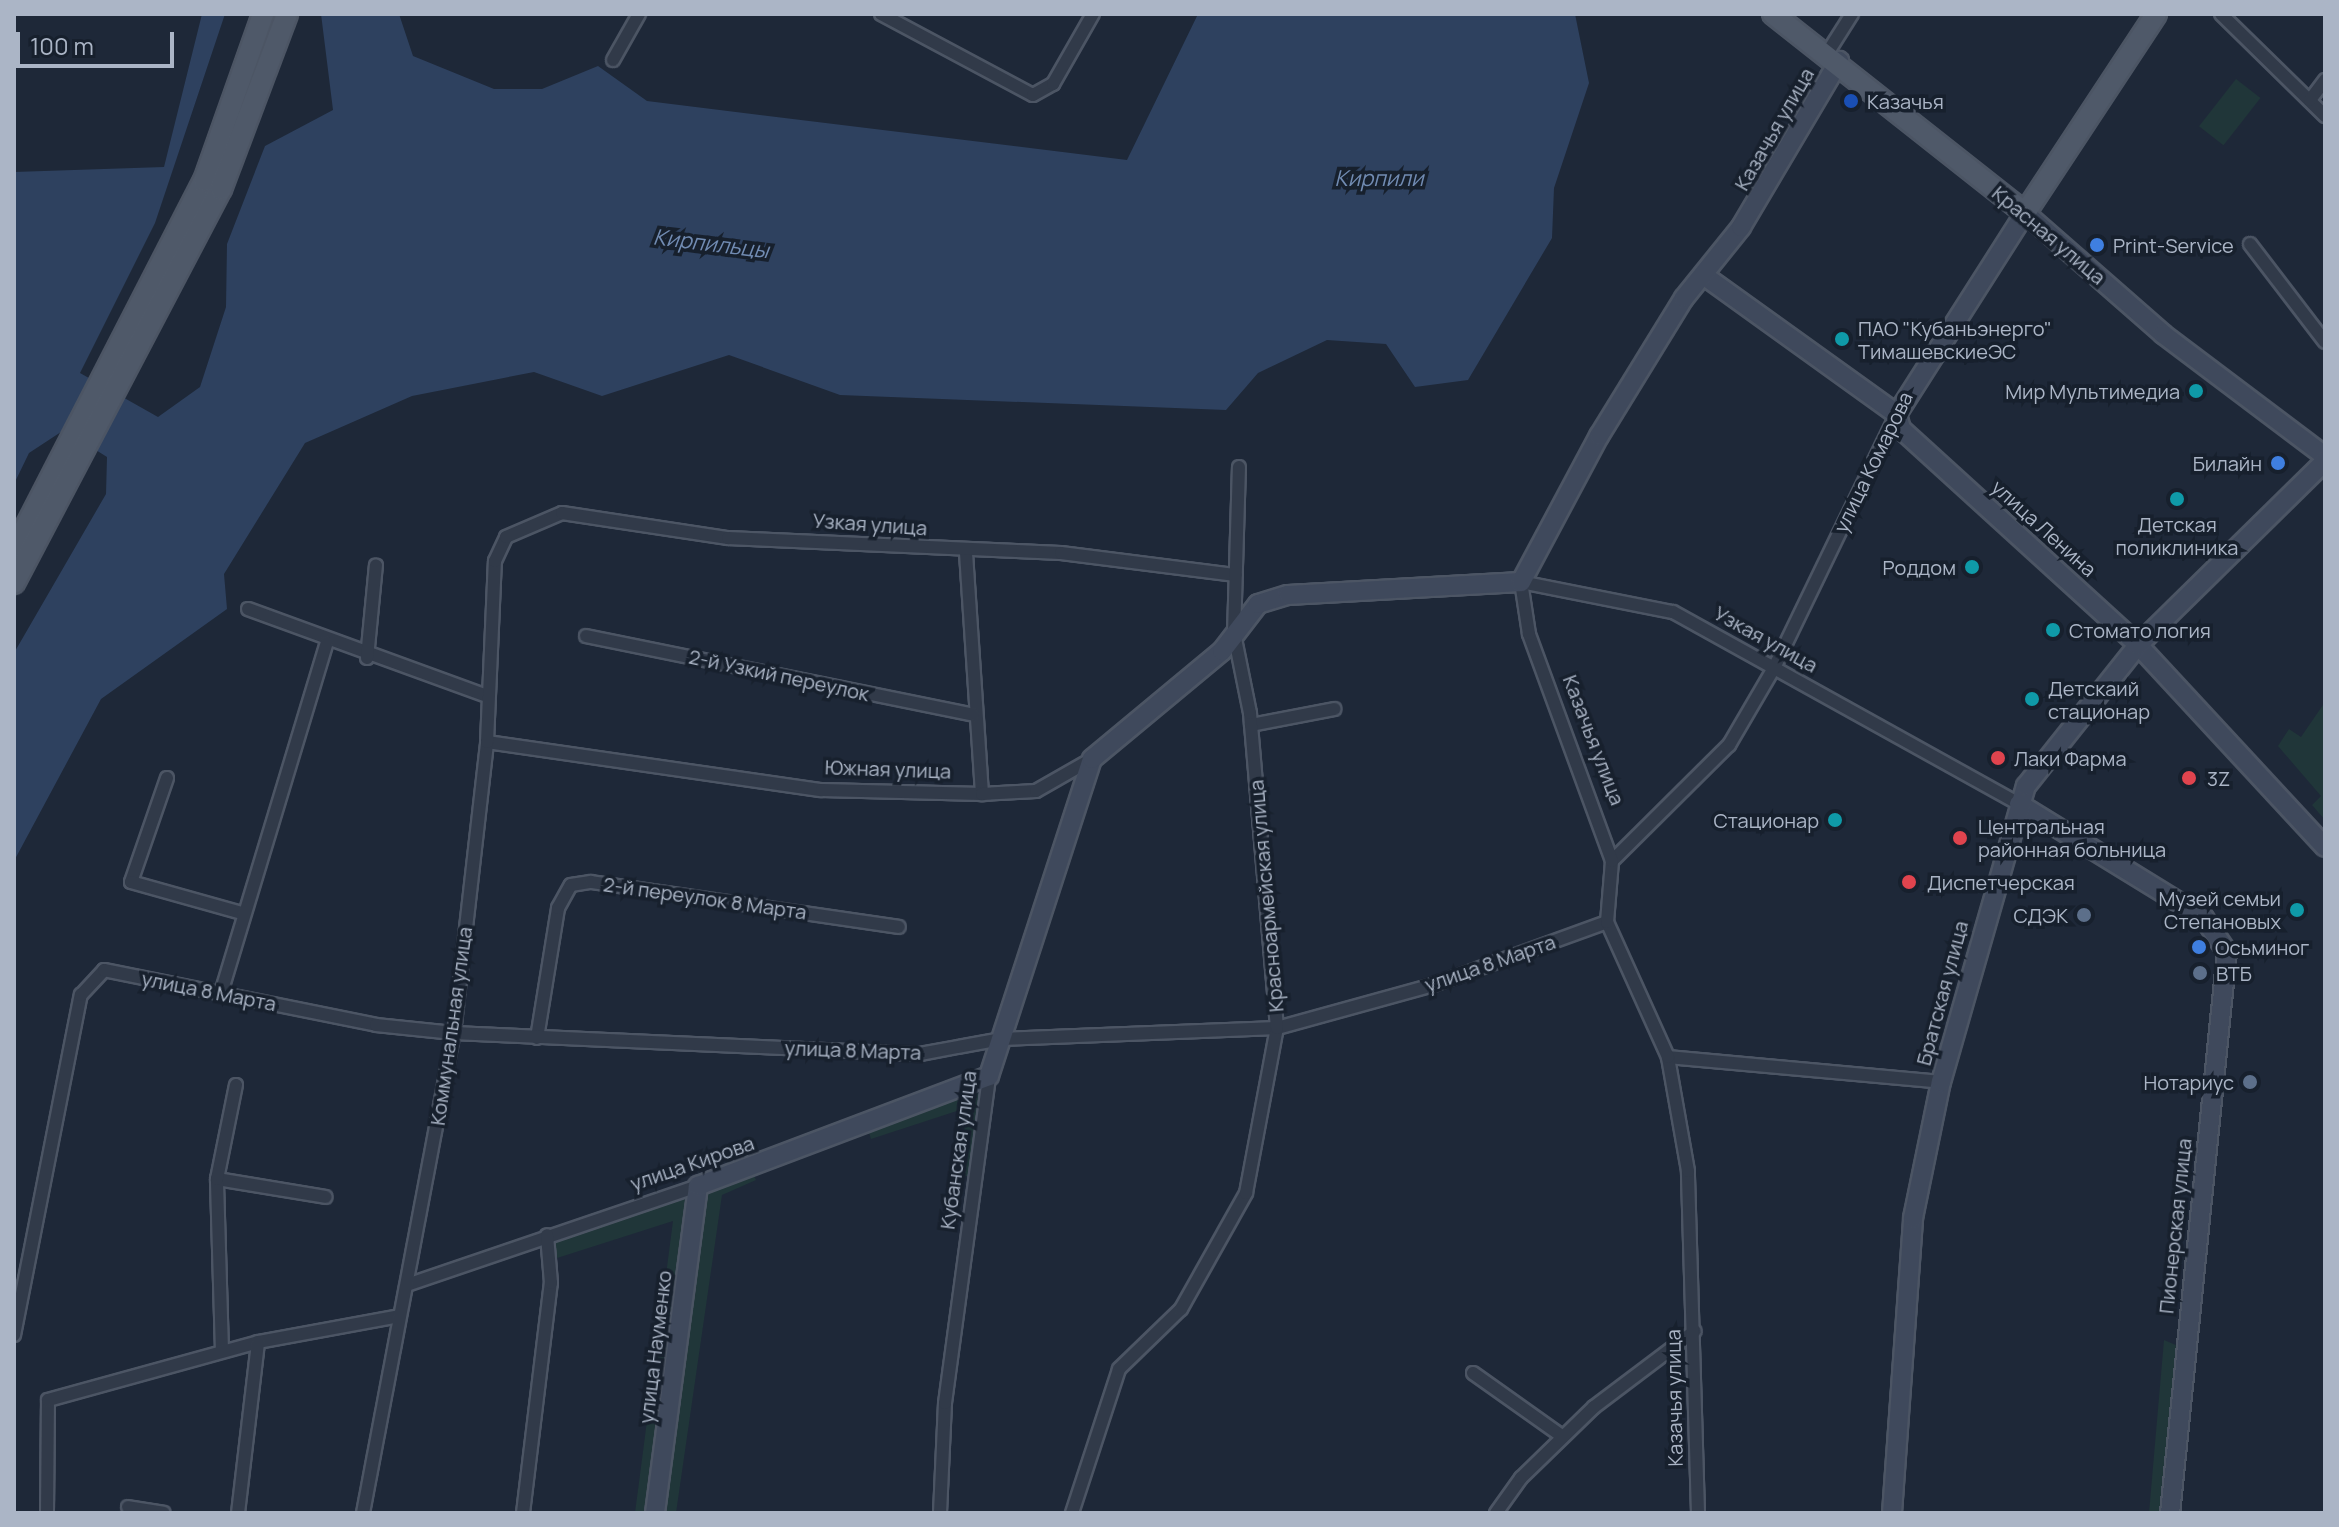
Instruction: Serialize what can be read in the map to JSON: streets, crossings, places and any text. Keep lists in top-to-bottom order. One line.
{"streets":{"main road":["Казачья улица","Красная улица","улица Комарова","Узкая улица","улица Ленина","Южная улица","Братская улица","Кубанская улица","улица Кирова","Пионерская улица","улица Науменко"],"street":["2-й Узкий переулок","Красноармейская улица","2-й переулок 8 Марта","улица 8 Марта","Коммунальная улица"]},"crossings":[["Казачья улица","Красная улица"],["Казачья улица","улица Комарова"],["Казачья улица","Узкая улица"],["Казачья улица","улица Ленина"],["Казачья улица","улица 8 Марта"],["Красная улица","улица Комарова"],["Красная улица","Братская улица"],["улица Комарова","Узкая улица"],["улица Комарова","улица Ленина"],["Узкая улица","Южная улица"],["Узкая улица","Красноармейская улица"],["Узкая улица","Братская улица"],["Узкая улица","Коммунальная улица"],["Узкая улица","Пионерская улица"],["улица Ленина","Братская улица"],["Южная улица","Красноармейская улица"],["Южная улица","Коммунальная улица"],["Южная улица","Кубанская улица"],["Красноармейская улица","улица 8 Марта"],["2-й переулок 8 Марта","улица 8 Марта"],["улица 8 Марта","Коммунальная улица"],["улица 8 Марта","Кубанская улица"],["Коммунальная улица","улица Кирова"],["Кубанская улица","улица Кирова"],["улица Кирова","улица Науменко"]],"water":["Кирпили","Кирпильцы"],"places":["Казачья","Print-Service","ПАО \"Кубаньэнерго\" ТимашевскиеЭС","Мир Мультимедиа","Билайн","Детская поликлиника","Роддом","Стомато логия","Детскаий стационар","Лаки Фарма","3Z","Стационар","Центральная районная больница","Диспетчерская","Музей семьи Степановых","СДЭК","Осьминог","ВТБ","Нотариус"],"scale_bar":"100 m"}
